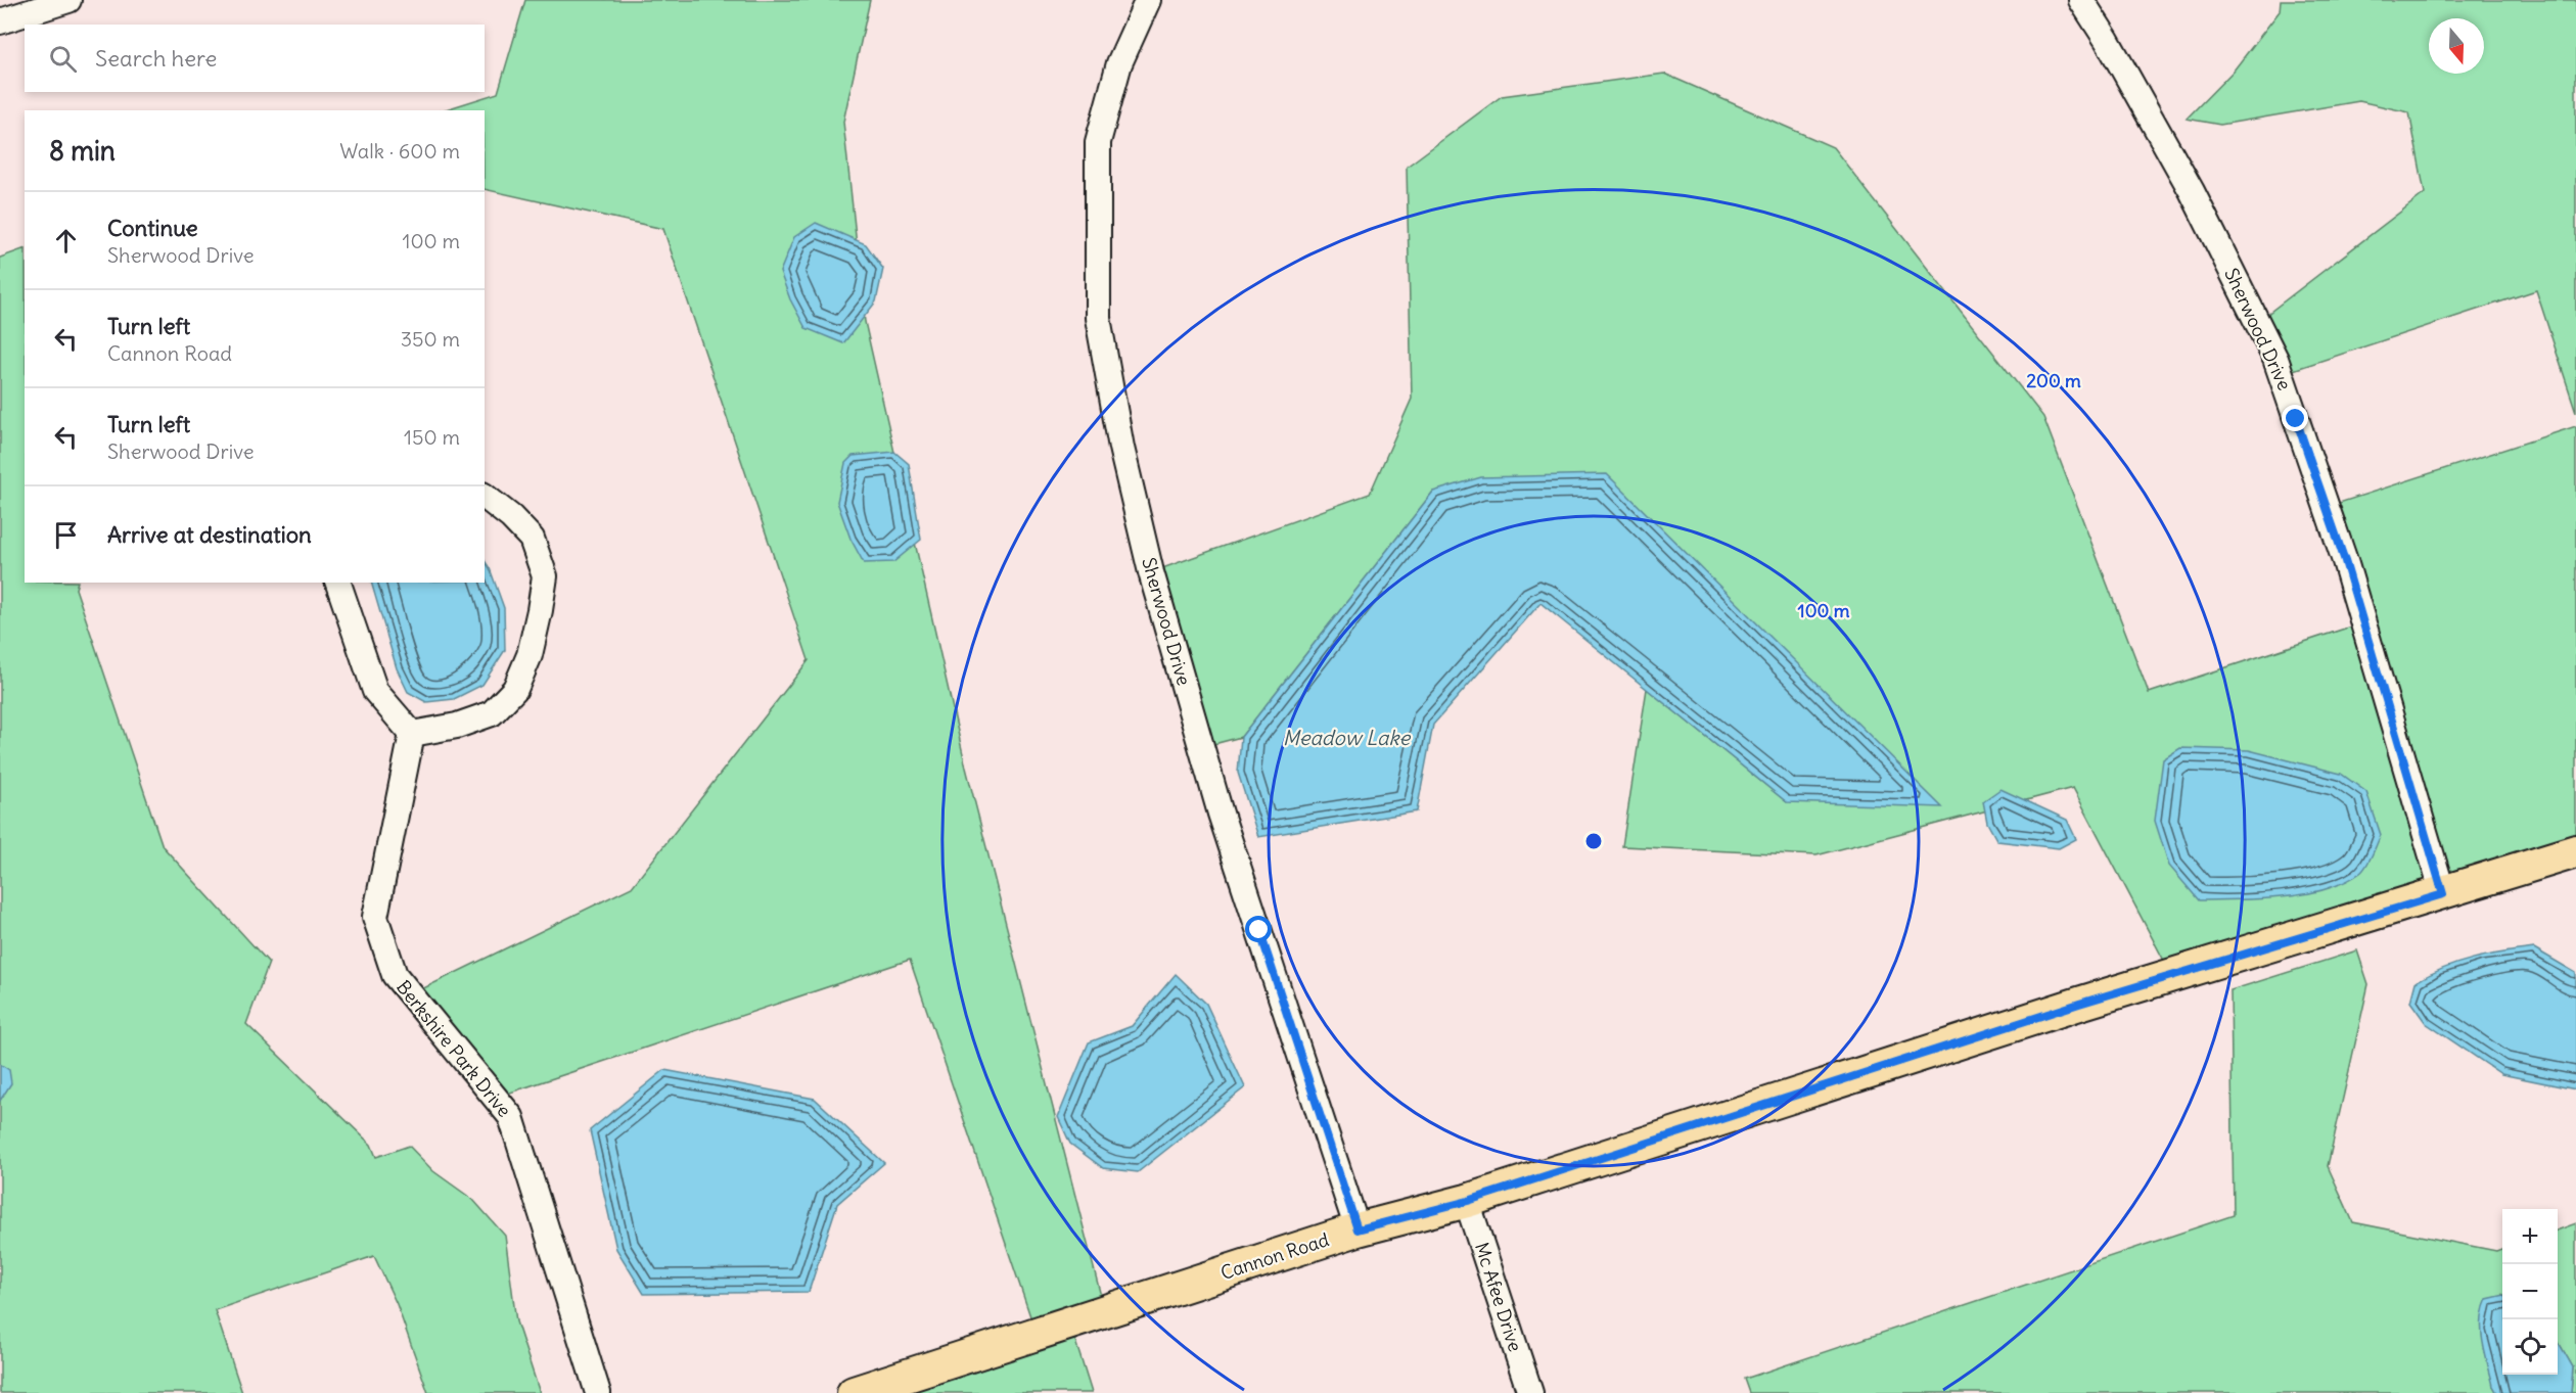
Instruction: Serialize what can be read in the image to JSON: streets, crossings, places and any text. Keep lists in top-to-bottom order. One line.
{"streets":{"main road":["Cannon Road"],"street":["Sherwood Drive","Berkshire Park Drive","Mc Afee Drive"]},"crossings":[["Sherwood Drive","Cannon Road"],["Cannon Road","Mc Afee Drive"]],"water":["Meadow Lake"],"north":"bottom","page":{"search":"Search here","heading":["8 min","Walk · 600 m"],"list":[["Continue","Sherwood Drive","100 m"],["Turn left","Cannon Road","350 m"],["Turn left","Sherwood Drive","150 m"],"Arrive at destination"],"map_buttons":["+","−"]},"rings":["200 m","100 m"]}
